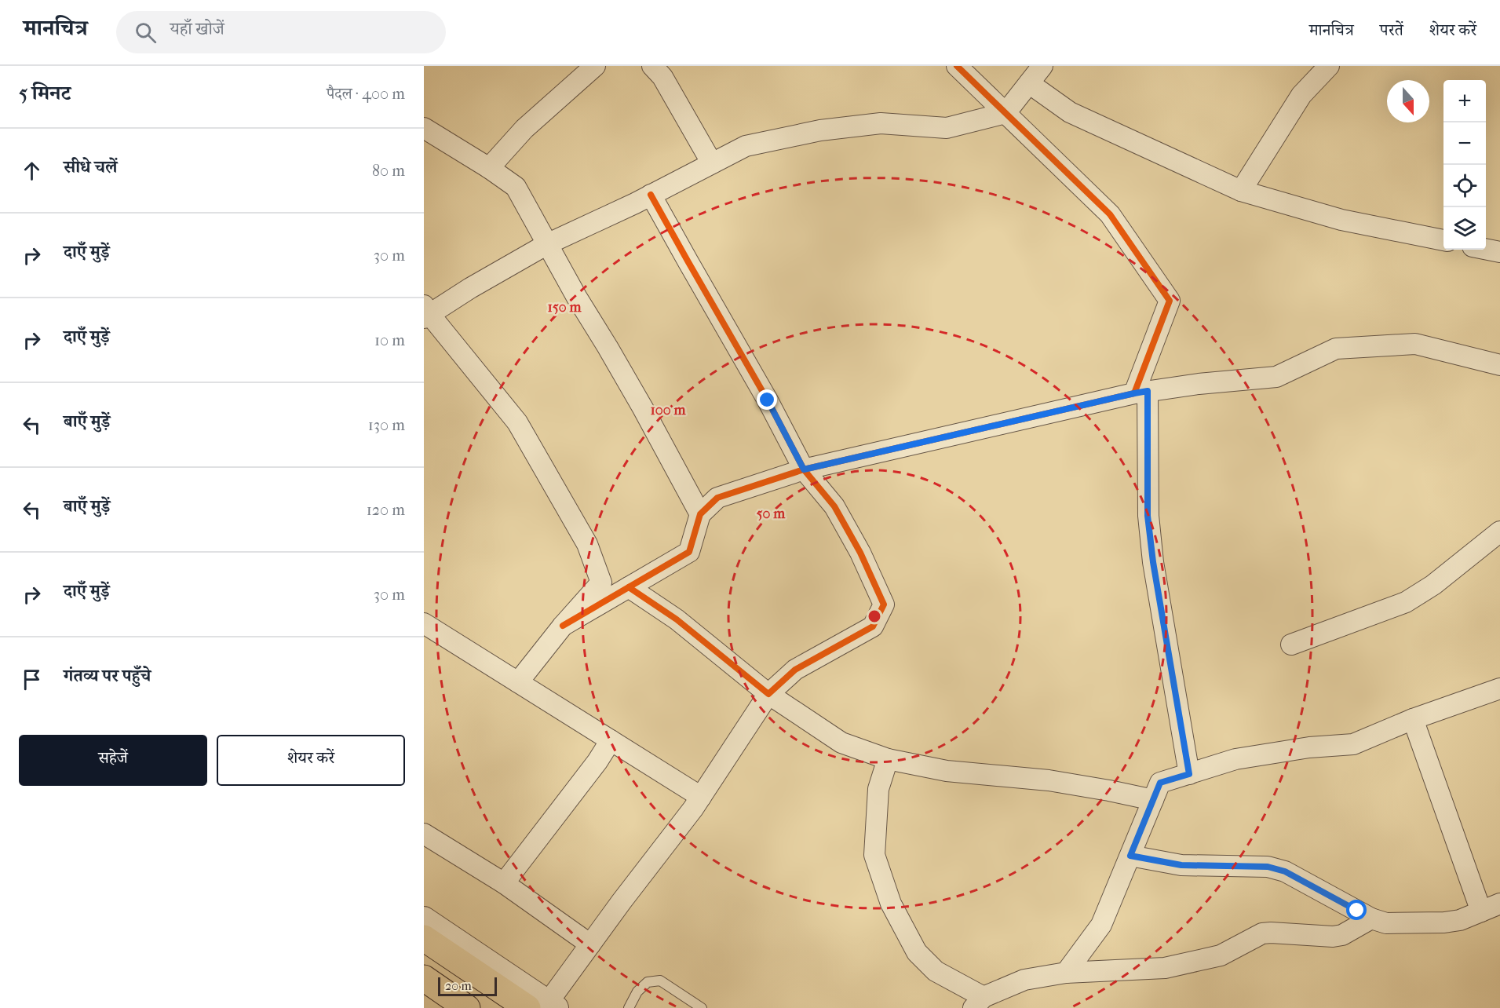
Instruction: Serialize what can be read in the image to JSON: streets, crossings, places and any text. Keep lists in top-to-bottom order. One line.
{"scale_bar":"20 m","north":"bottom","page":{"header":"मानचित्र","search":"यहाँ खोजें","nav":["मानचित्र","परतें","शेयर करें"],"heading":["5 मिनट","पैदल · 400 m"],"map_buttons":["+","−"],"list":[["सीधे चलें","80 m"],["दाएँ मुड़ें","30 m"],["दाएँ मुड़ें","10 m"],["बाएँ मुड़ें","130 m"],["बाएँ मुड़ें","120 m"],["दाएँ मुड़ें","30 m"],"गंतव्य पर पहुँचे"],"buttons":["सहेजें","शेयर करें"],"scale":"20 m"},"rings":["150 m","100 m","50 m"]}
